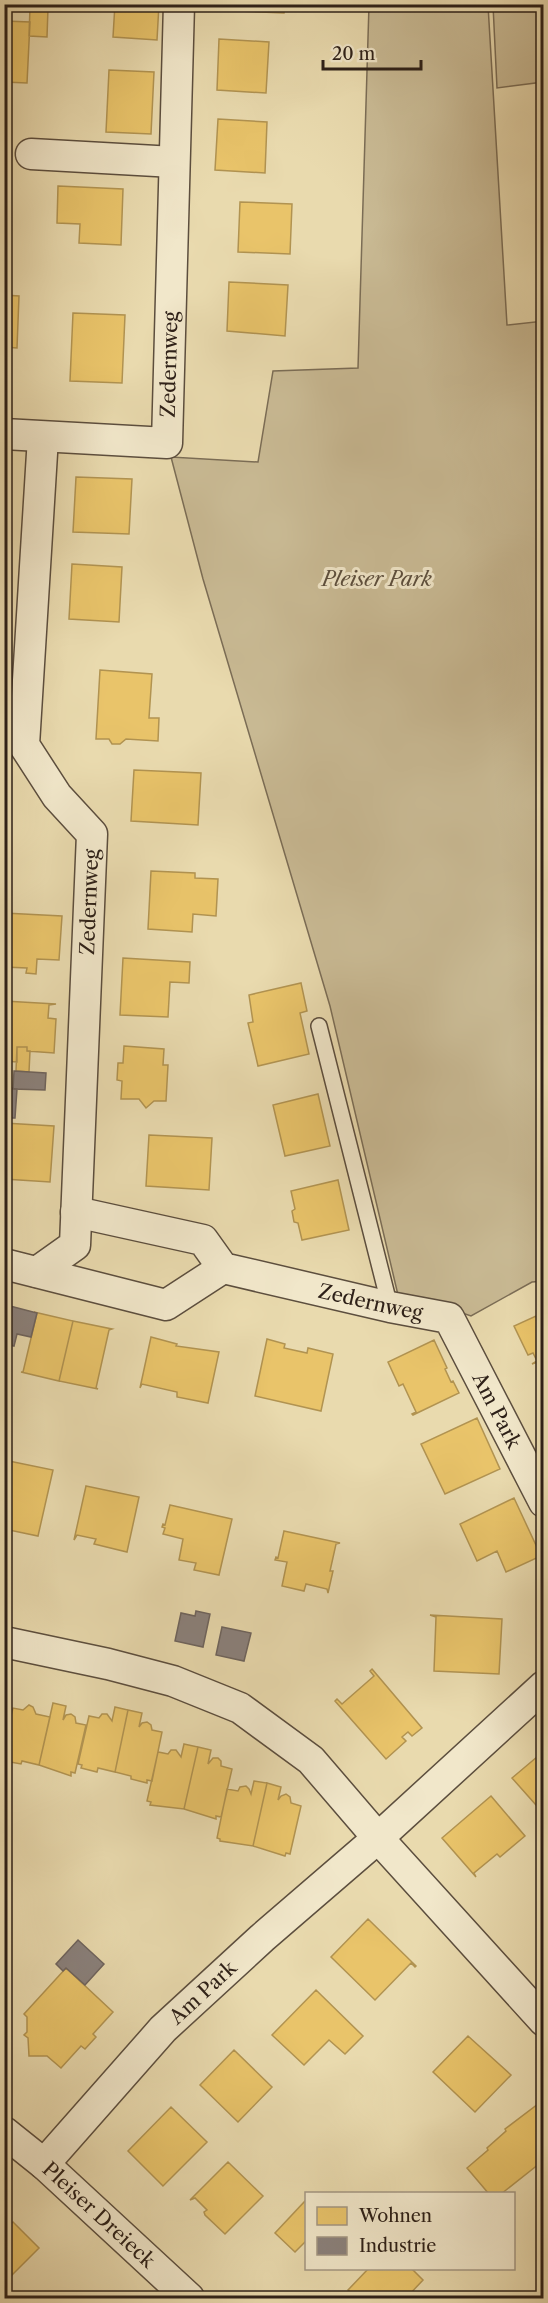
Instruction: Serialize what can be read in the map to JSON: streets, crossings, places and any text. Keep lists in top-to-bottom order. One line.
{"streets":{"street":["Zedernweg","Am Park","Pleiser Dreieck"]},"crossings":[["Zedernweg","Am Park"],["Am Park","Pleiser Dreieck"]],"parks":["Pleiser Park"],"legend":["Wohnen","Industrie"],"scale_bar":"20 m"}
